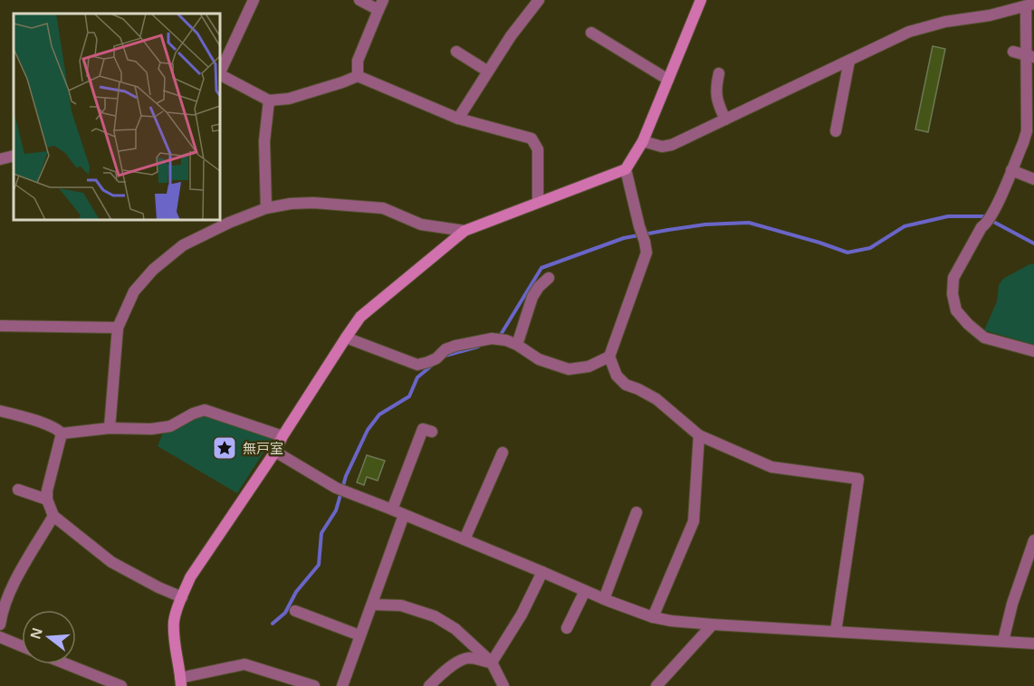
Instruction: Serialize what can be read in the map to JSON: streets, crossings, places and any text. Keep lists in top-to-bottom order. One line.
{"places":{"place":["無戸室"]},"north":"left"}
